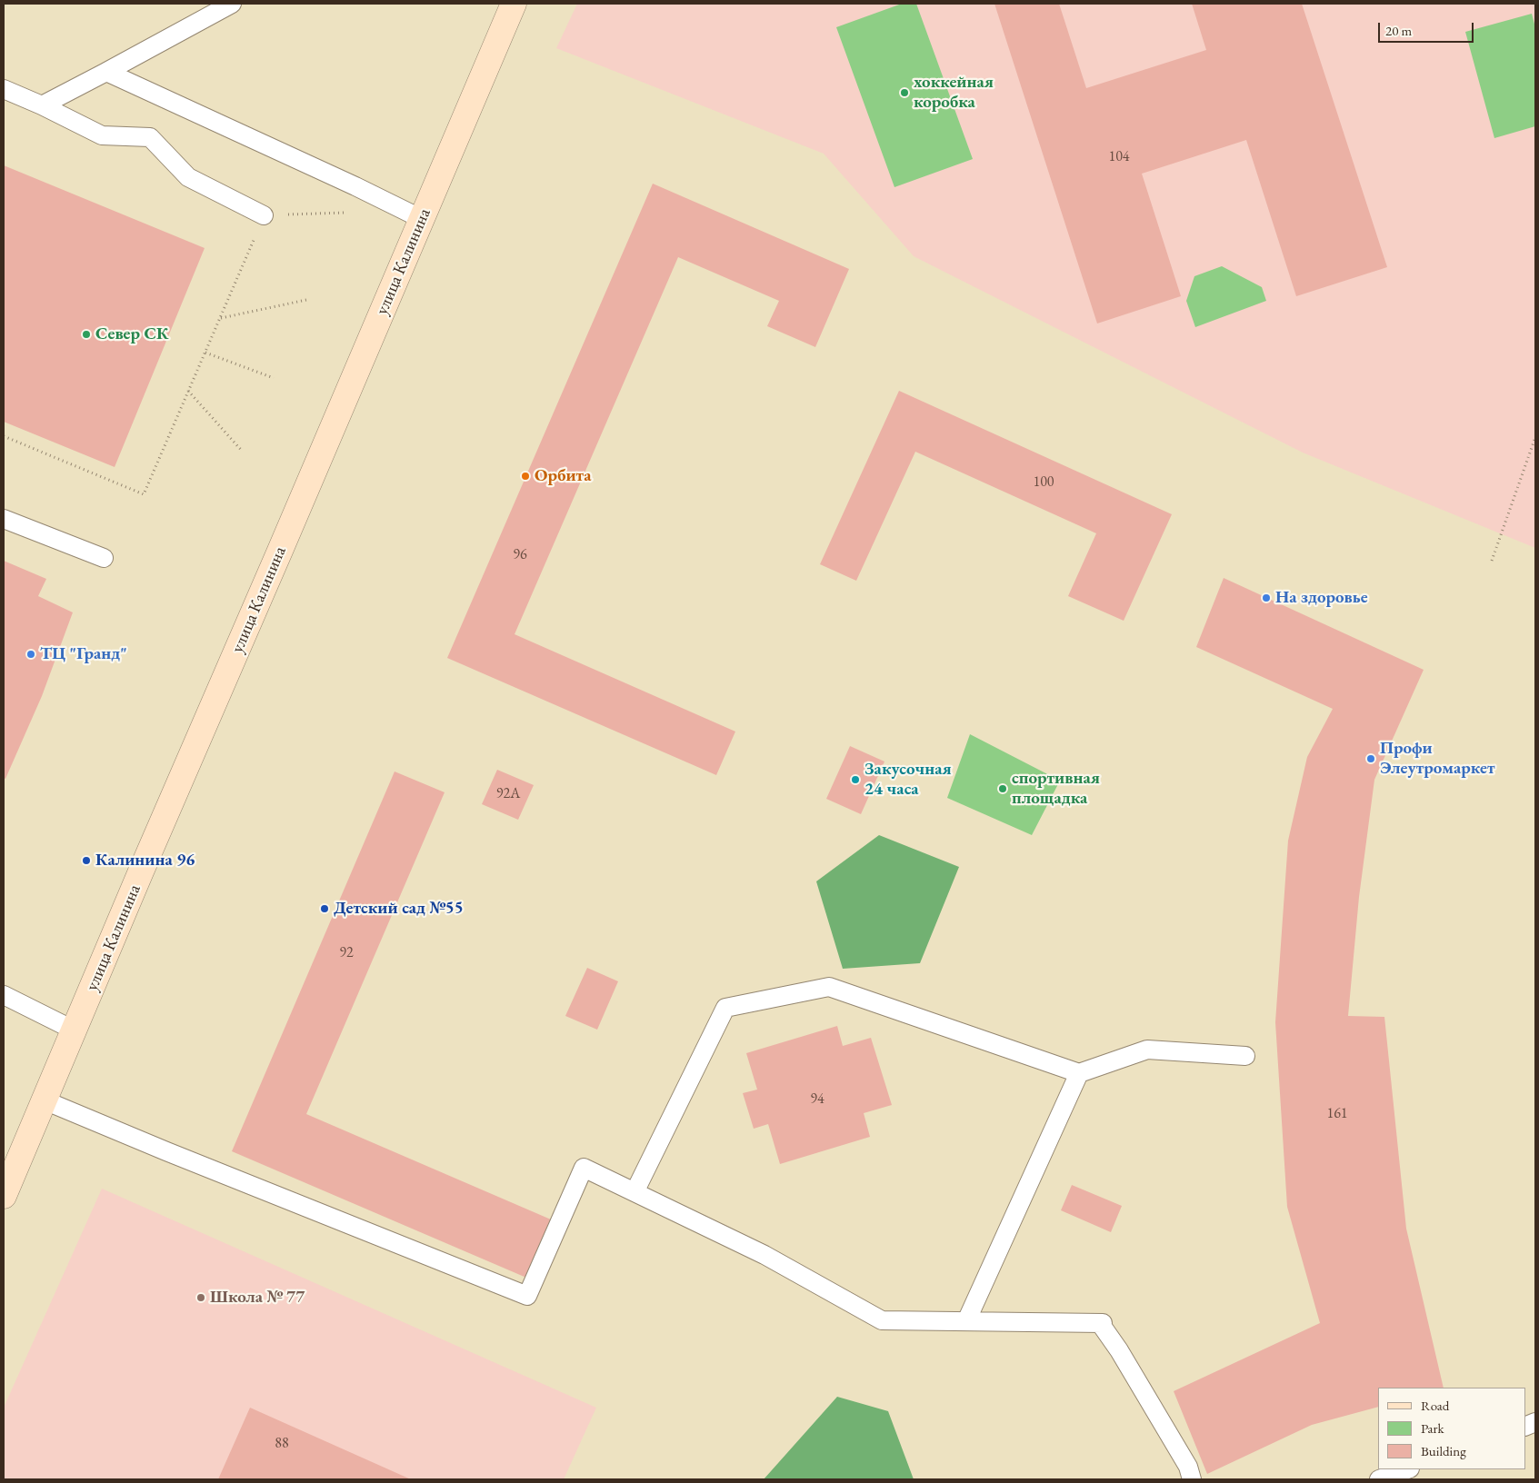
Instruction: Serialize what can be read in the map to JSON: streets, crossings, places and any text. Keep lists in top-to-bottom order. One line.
{"streets":{"main road":["улица Калинина"]},"places":["хоккейная коробка","Север СК","Орбита","На здоровье","ТЦ \"Гранд\"","Профи Элеутромаркет","Закусочная 24 часа","спортивная площадка","Калинина 96","Детский сад №55","Школа № 77"],"house_numbers":["104","100","96","92А","92","94","161","88"],"legend":["Road","Park","Building"],"scale_bar":"20 m"}
